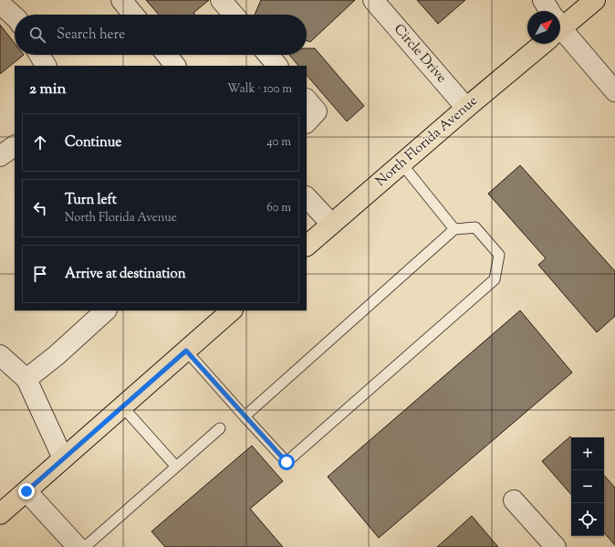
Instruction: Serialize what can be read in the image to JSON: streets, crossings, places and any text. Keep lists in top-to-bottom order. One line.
{"streets":{"main road":["North Florida Avenue"],"street":["Circle Drive"]},"crossings":[["Circle Drive","North Florida Avenue"]],"north":"top right","page":{"search":"Search here","heading":["2 min","Walk · 100 m"],"list":[["Continue","40 m"],["Turn left","North Florida Avenue","60 m"],"Arrive at destination"],"map_buttons":["+","−"]}}
